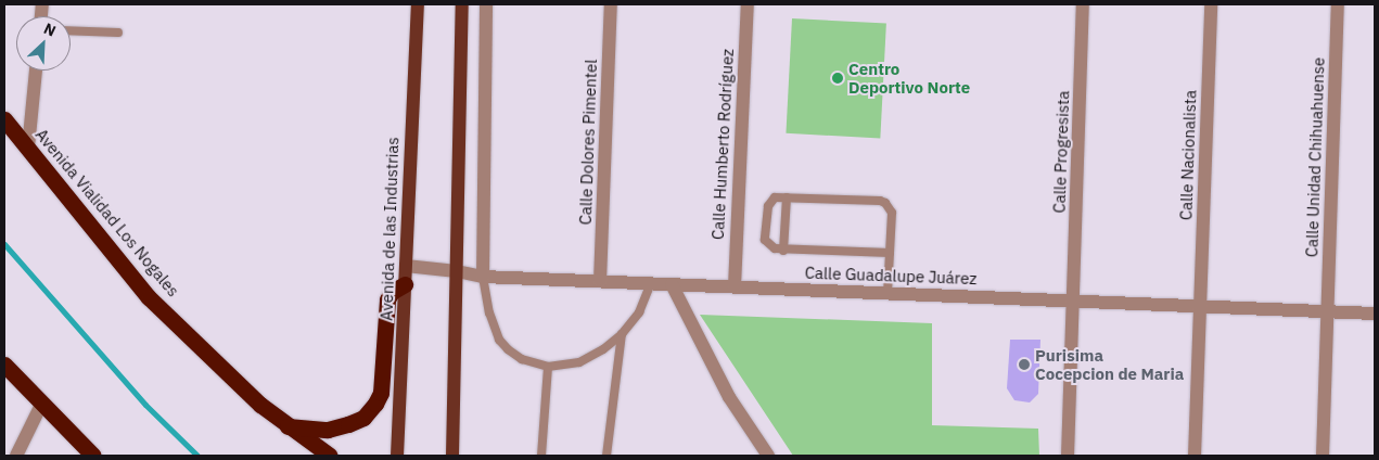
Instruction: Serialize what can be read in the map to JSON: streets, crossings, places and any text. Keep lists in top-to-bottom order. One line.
{"streets":{"highway":["Avenida Vialidad Los Nogales"],"main road":["Avenida de las Industrias"],"street":["Calle Dolores Pimentel","Calle Humberto Rodríguez","Calle Progresista","Calle Nacionalista","Calle Unidad Chihuahuense","Calle Guadalupe Juárez"]},"crossings":[["Calle Dolores Pimentel","Calle Guadalupe Juárez"],["Calle Humberto Rodríguez","Calle Guadalupe Juárez"],["Calle Progresista","Calle Guadalupe Juárez"],["Calle Nacionalista","Calle Guadalupe Juárez"],["Calle Unidad Chihuahuense","Calle Guadalupe Juárez"],["Avenida de las Industrias","Calle Guadalupe Juárez"]],"places":["Centro Deportivo Norte","Purisima Cocepcion de Maria"],"north":"top right"}
